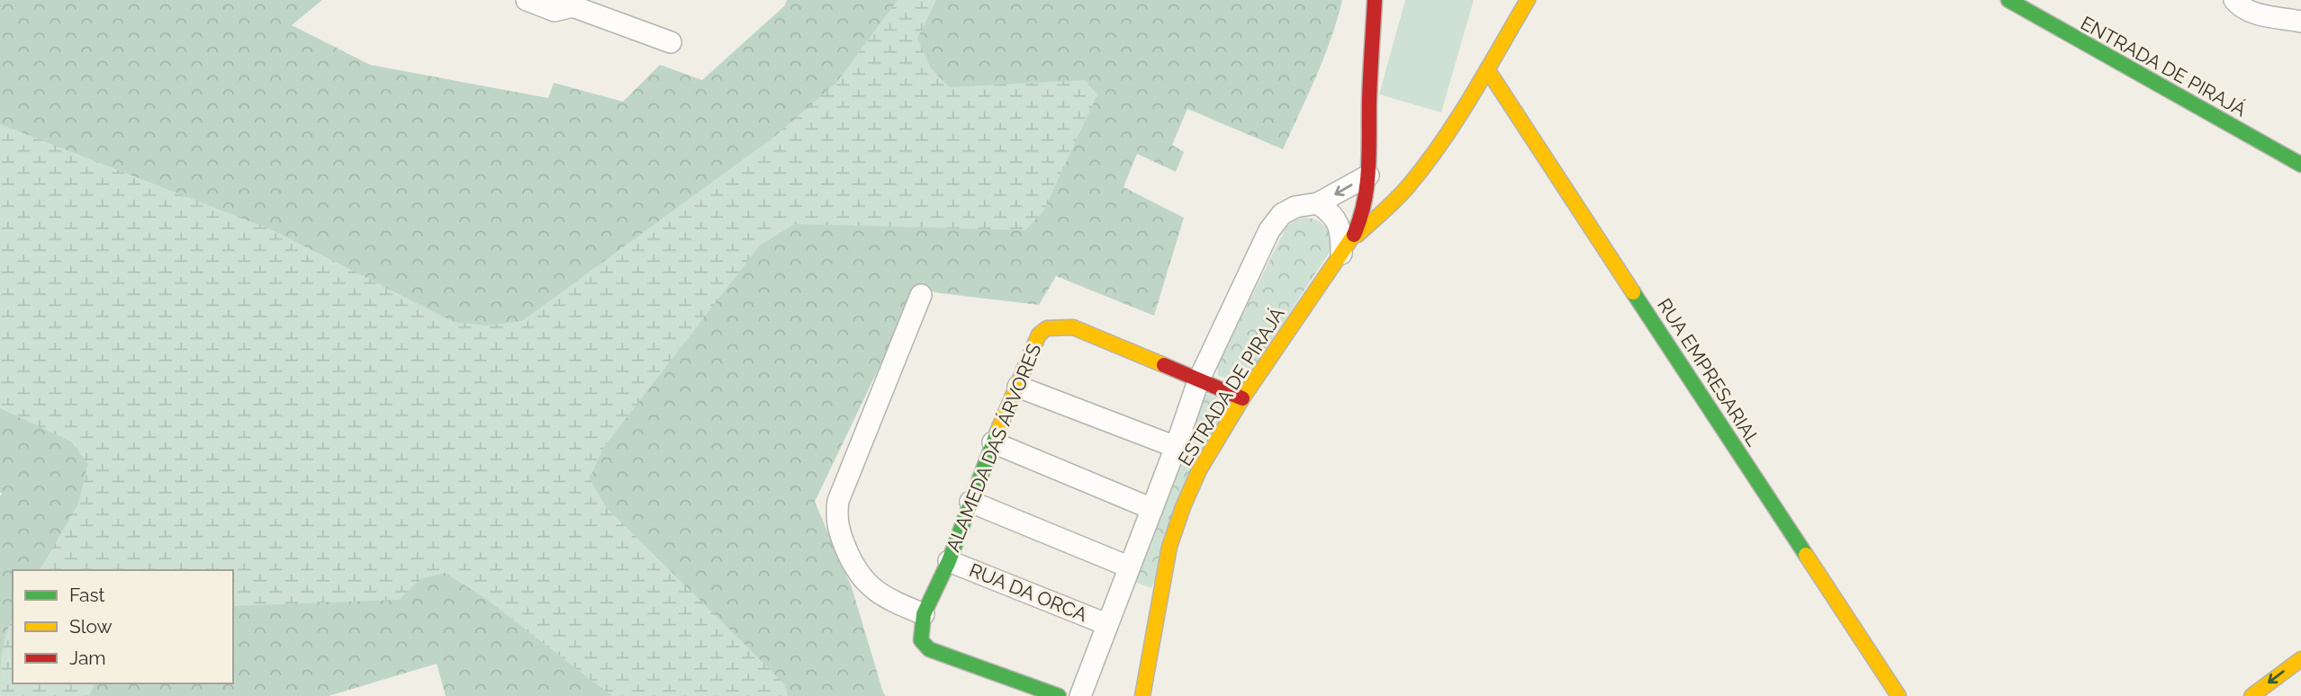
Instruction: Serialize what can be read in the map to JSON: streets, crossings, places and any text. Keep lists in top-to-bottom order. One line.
{"streets":{"street":["ENTRADA DE PIRAJÁ","RUA EMPRESARIAL","ESTRADA DE PIRAJÁ","ALAMEDA DAS ÁRVORES","RUA DA ORCA"]},"crossings":[["ESTRADA DE PIRAJÁ","ALAMEDA DAS ÁRVORES"],["ALAMEDA DAS ÁRVORES","RUA DA ORCA"]],"legend":["Fast","Slow","Jam"]}
